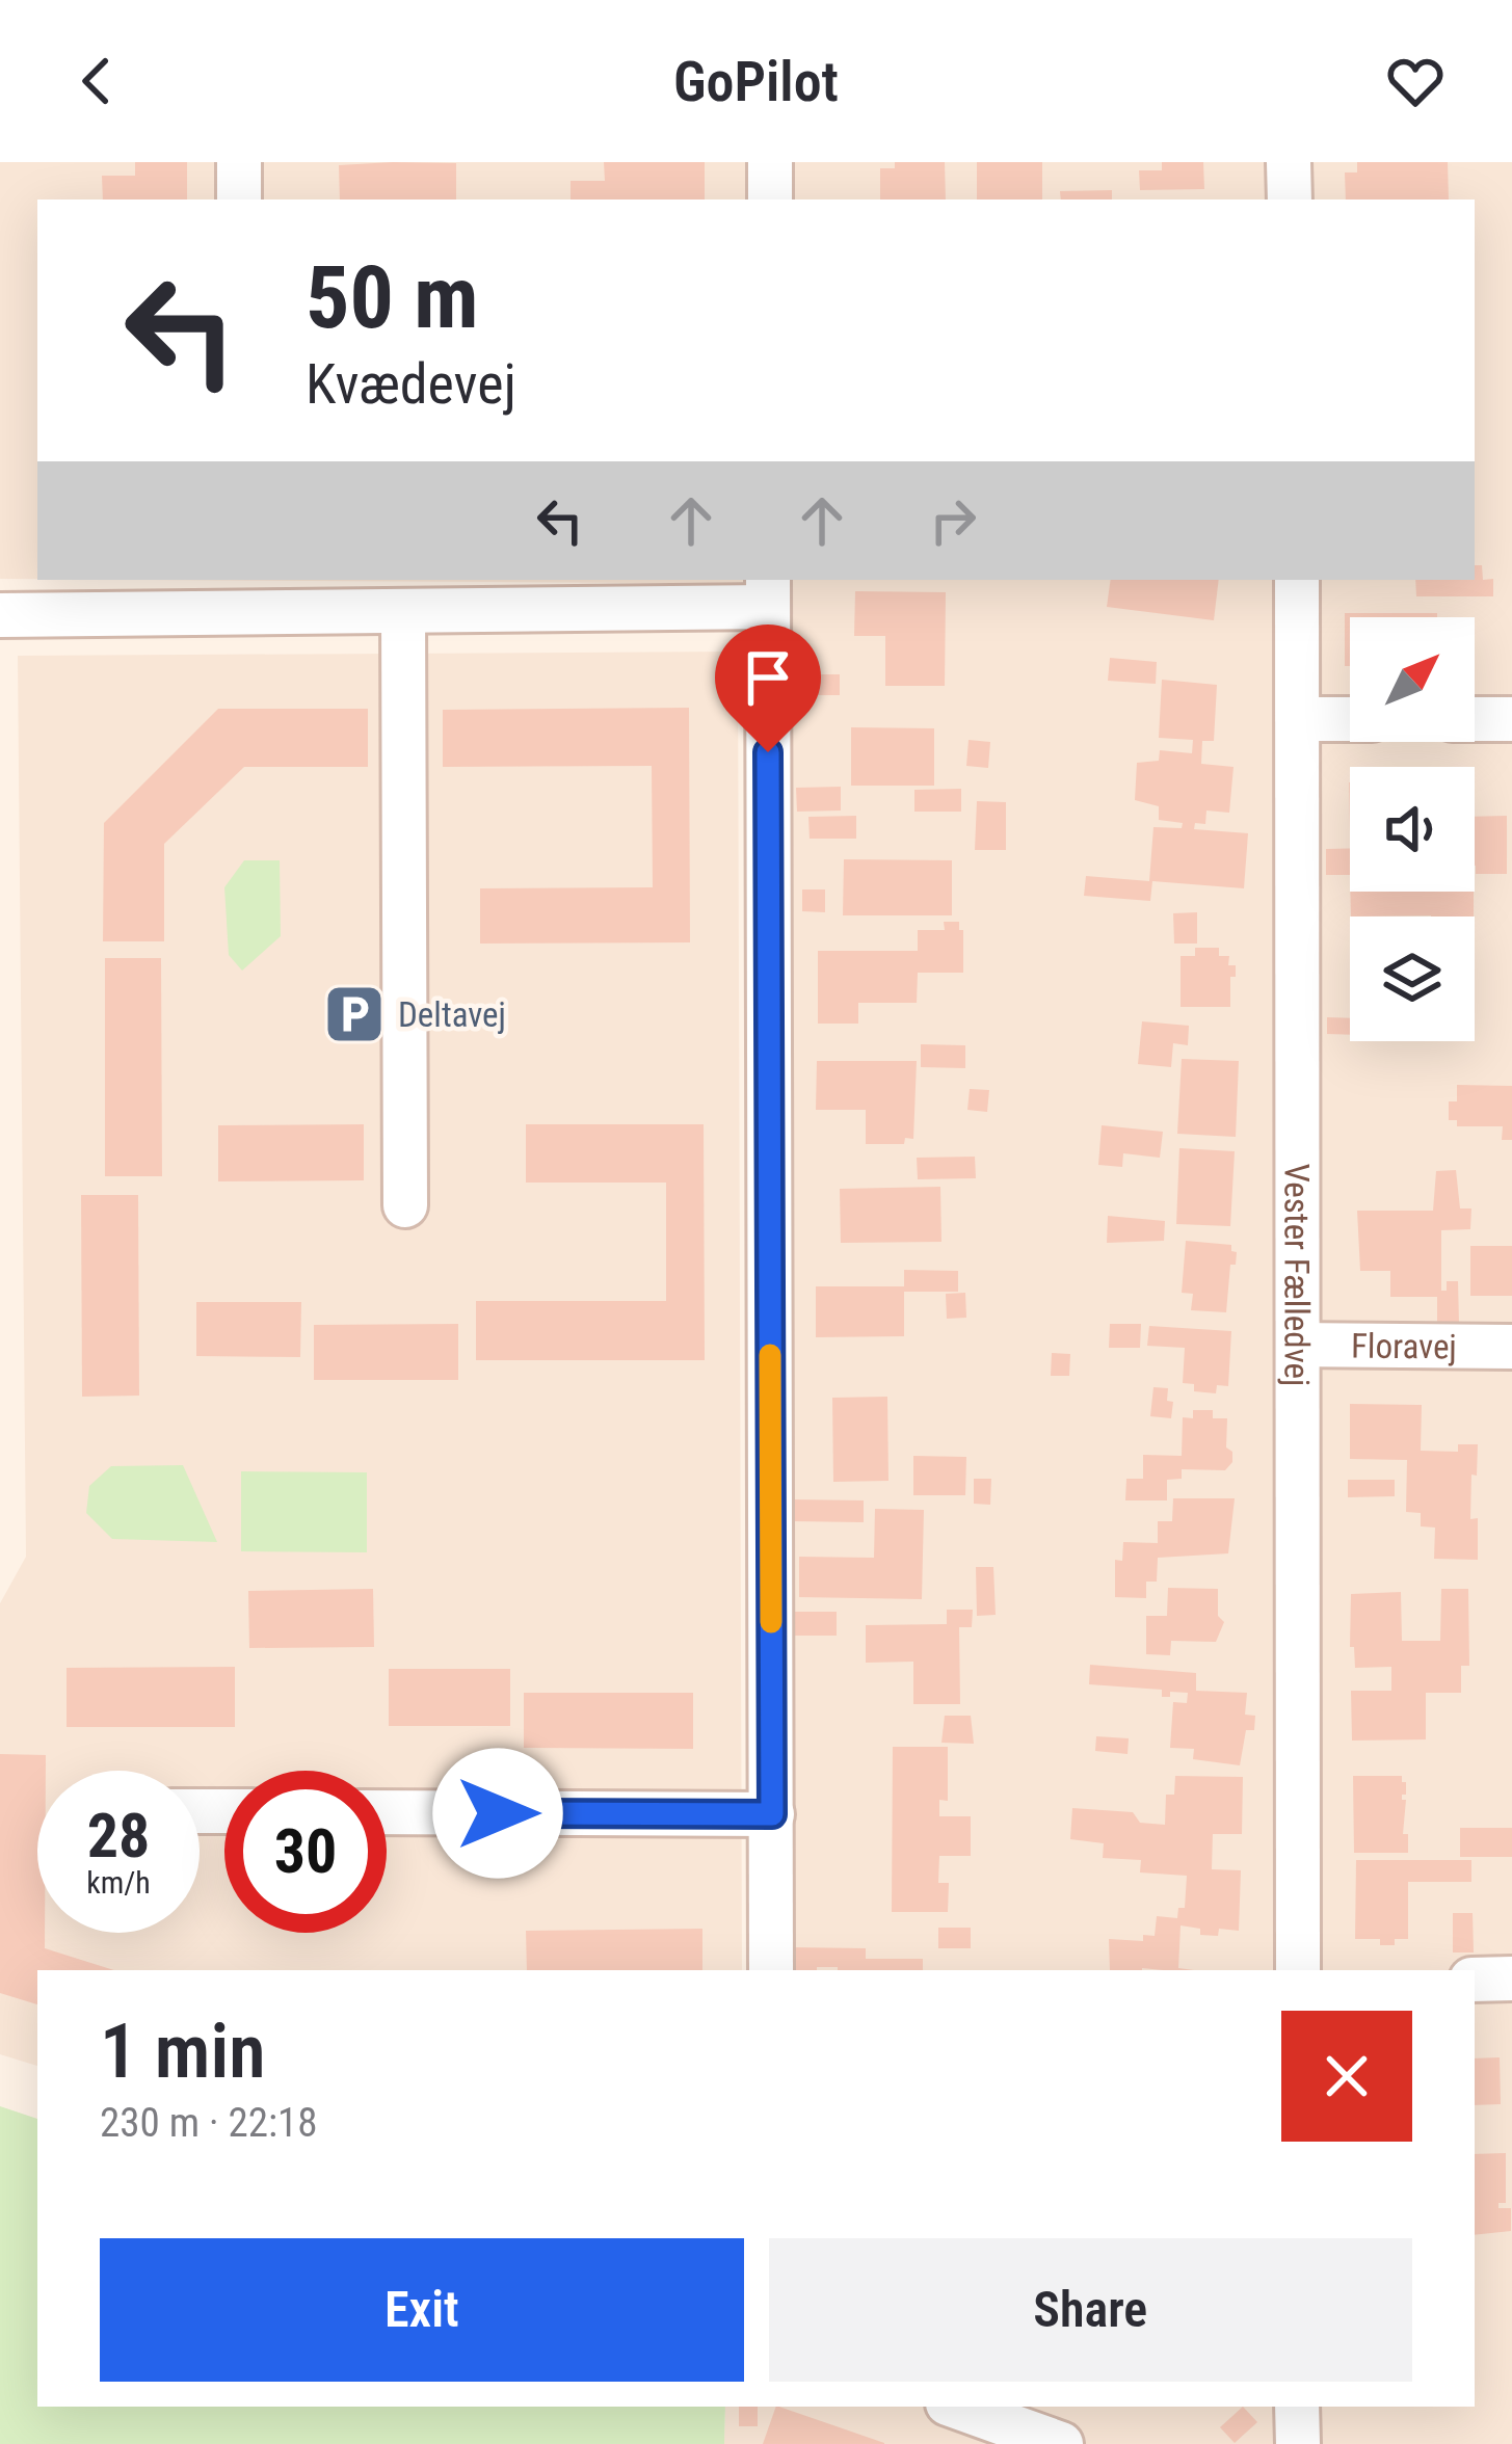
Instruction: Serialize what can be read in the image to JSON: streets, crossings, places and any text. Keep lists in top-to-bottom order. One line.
{"streets":{"street":["Vester Fælledvej","Floravej"]},"crossings":[["Vester Fælledvej","Floravej"]],"places":{"parking":["Deltavej"]},"north":"top right","page":{"header":"GoPilot","turn":["50 m","Kvædevej"],"speed":"28 km/h","limit":"30","heading":["1 min","230 m · 22:18"],"buttons":["Exit","Share"]}}
